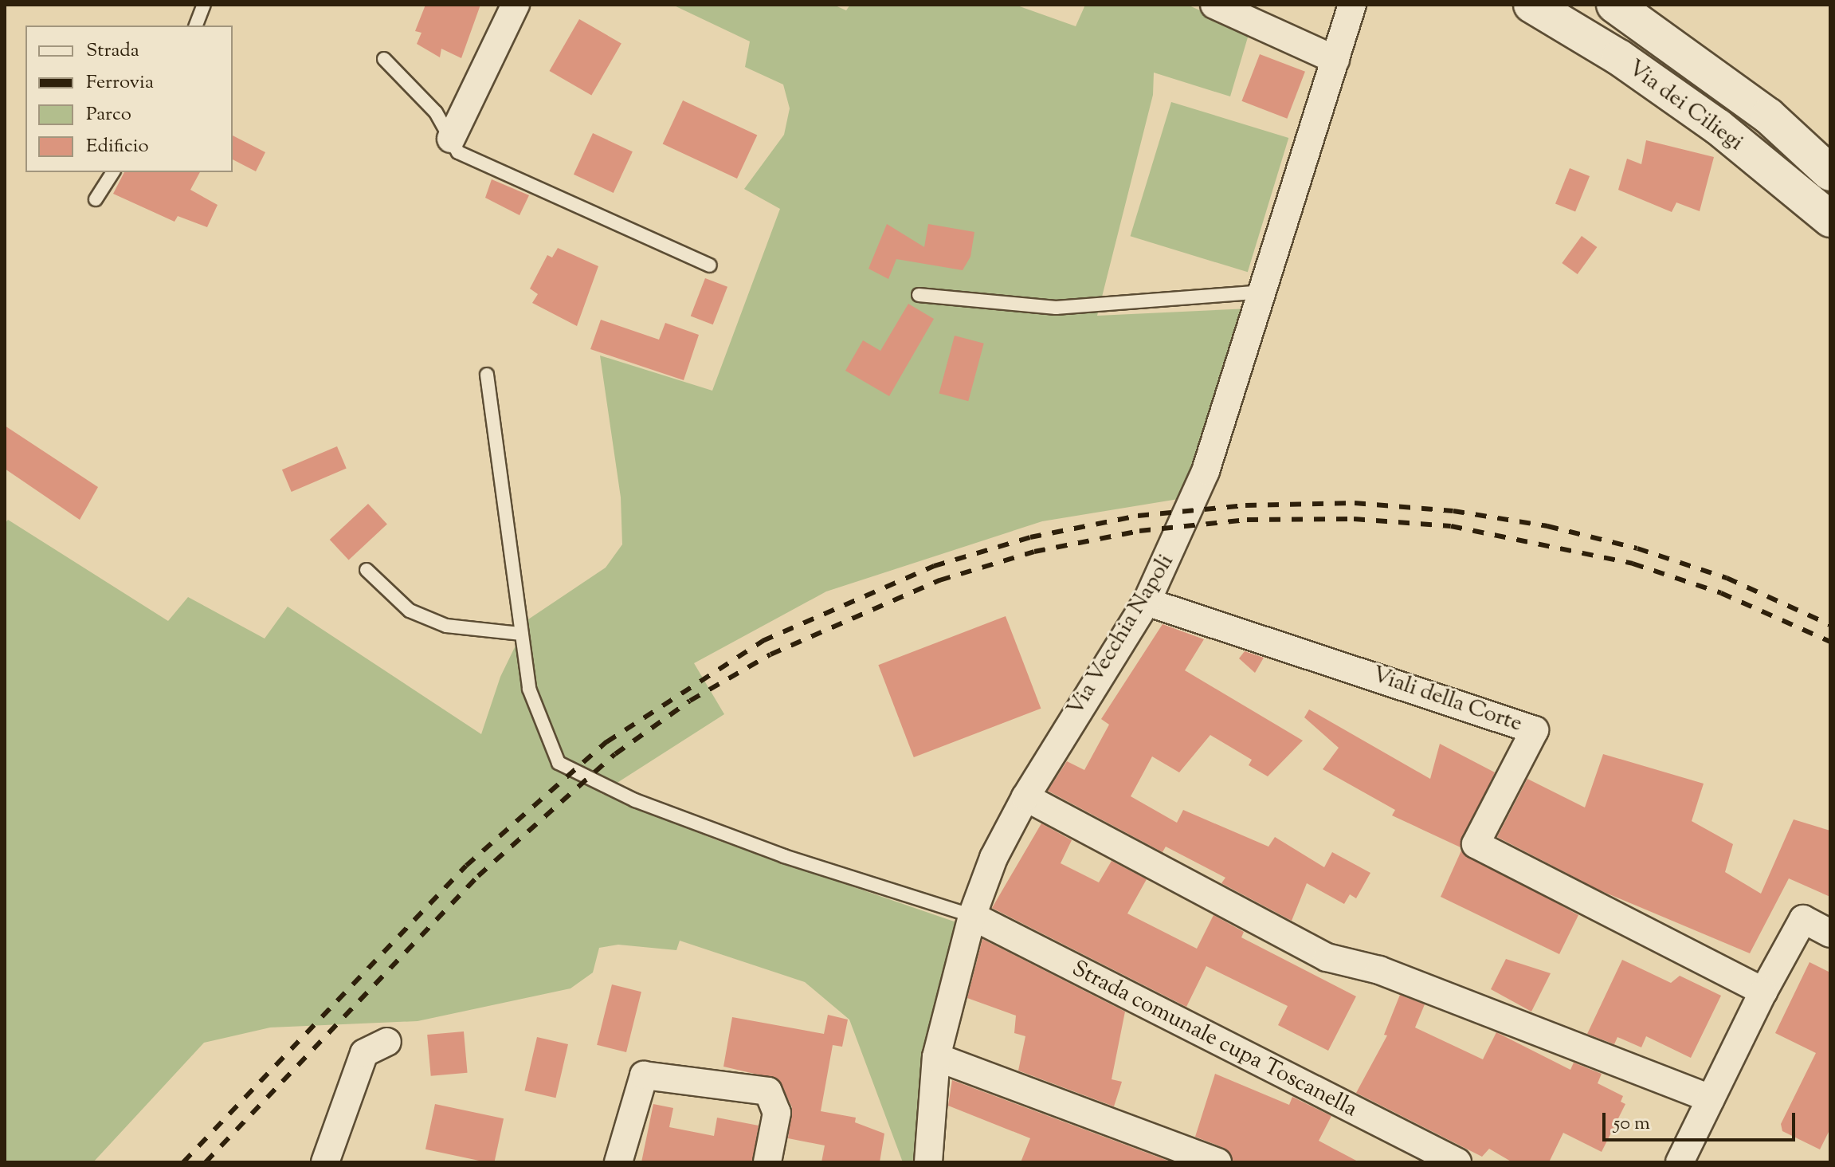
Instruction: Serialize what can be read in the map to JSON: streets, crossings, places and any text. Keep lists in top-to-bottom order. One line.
{"streets":{"main road":["Via dei Ciliegi"],"street":["Via Vecchia Napoli","Viali della Corte","Strada comunale cupa Toscanella"]},"crossings":[["Via Vecchia Napoli","Viali della Corte"],["Via Vecchia Napoli","Strada comunale cupa Toscanella"]],"legend":["Strada","Ferrovia","Parco","Edificio"],"scale_bar":"50 m"}
